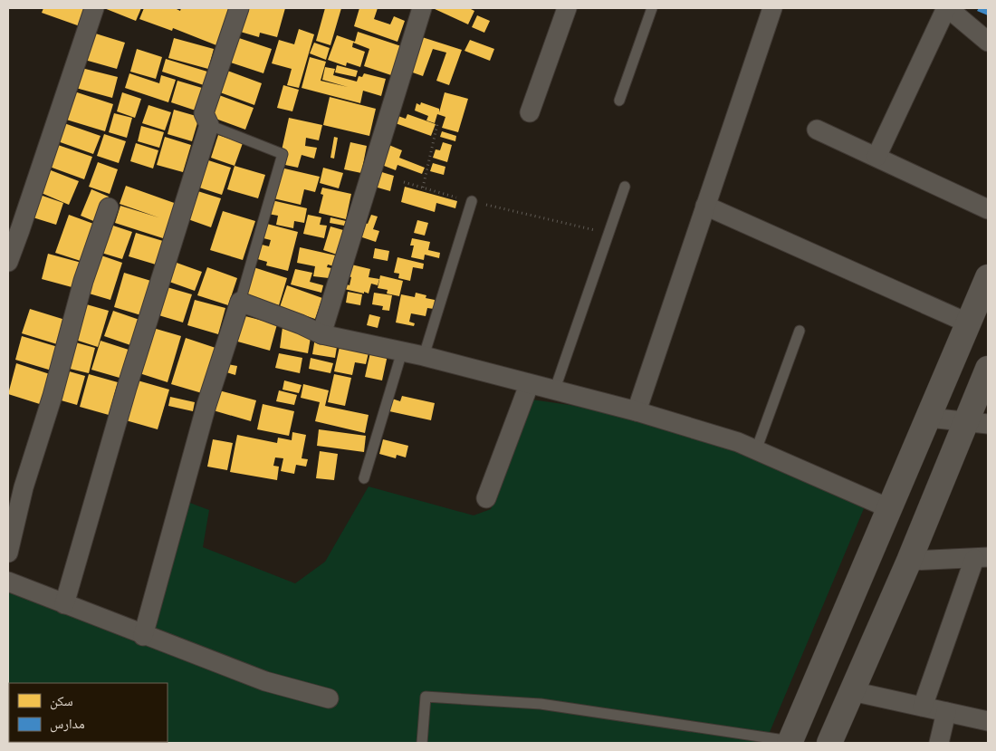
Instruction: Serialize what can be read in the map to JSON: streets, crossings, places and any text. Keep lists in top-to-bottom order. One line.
{"legend":["سكن","مدارس"]}
